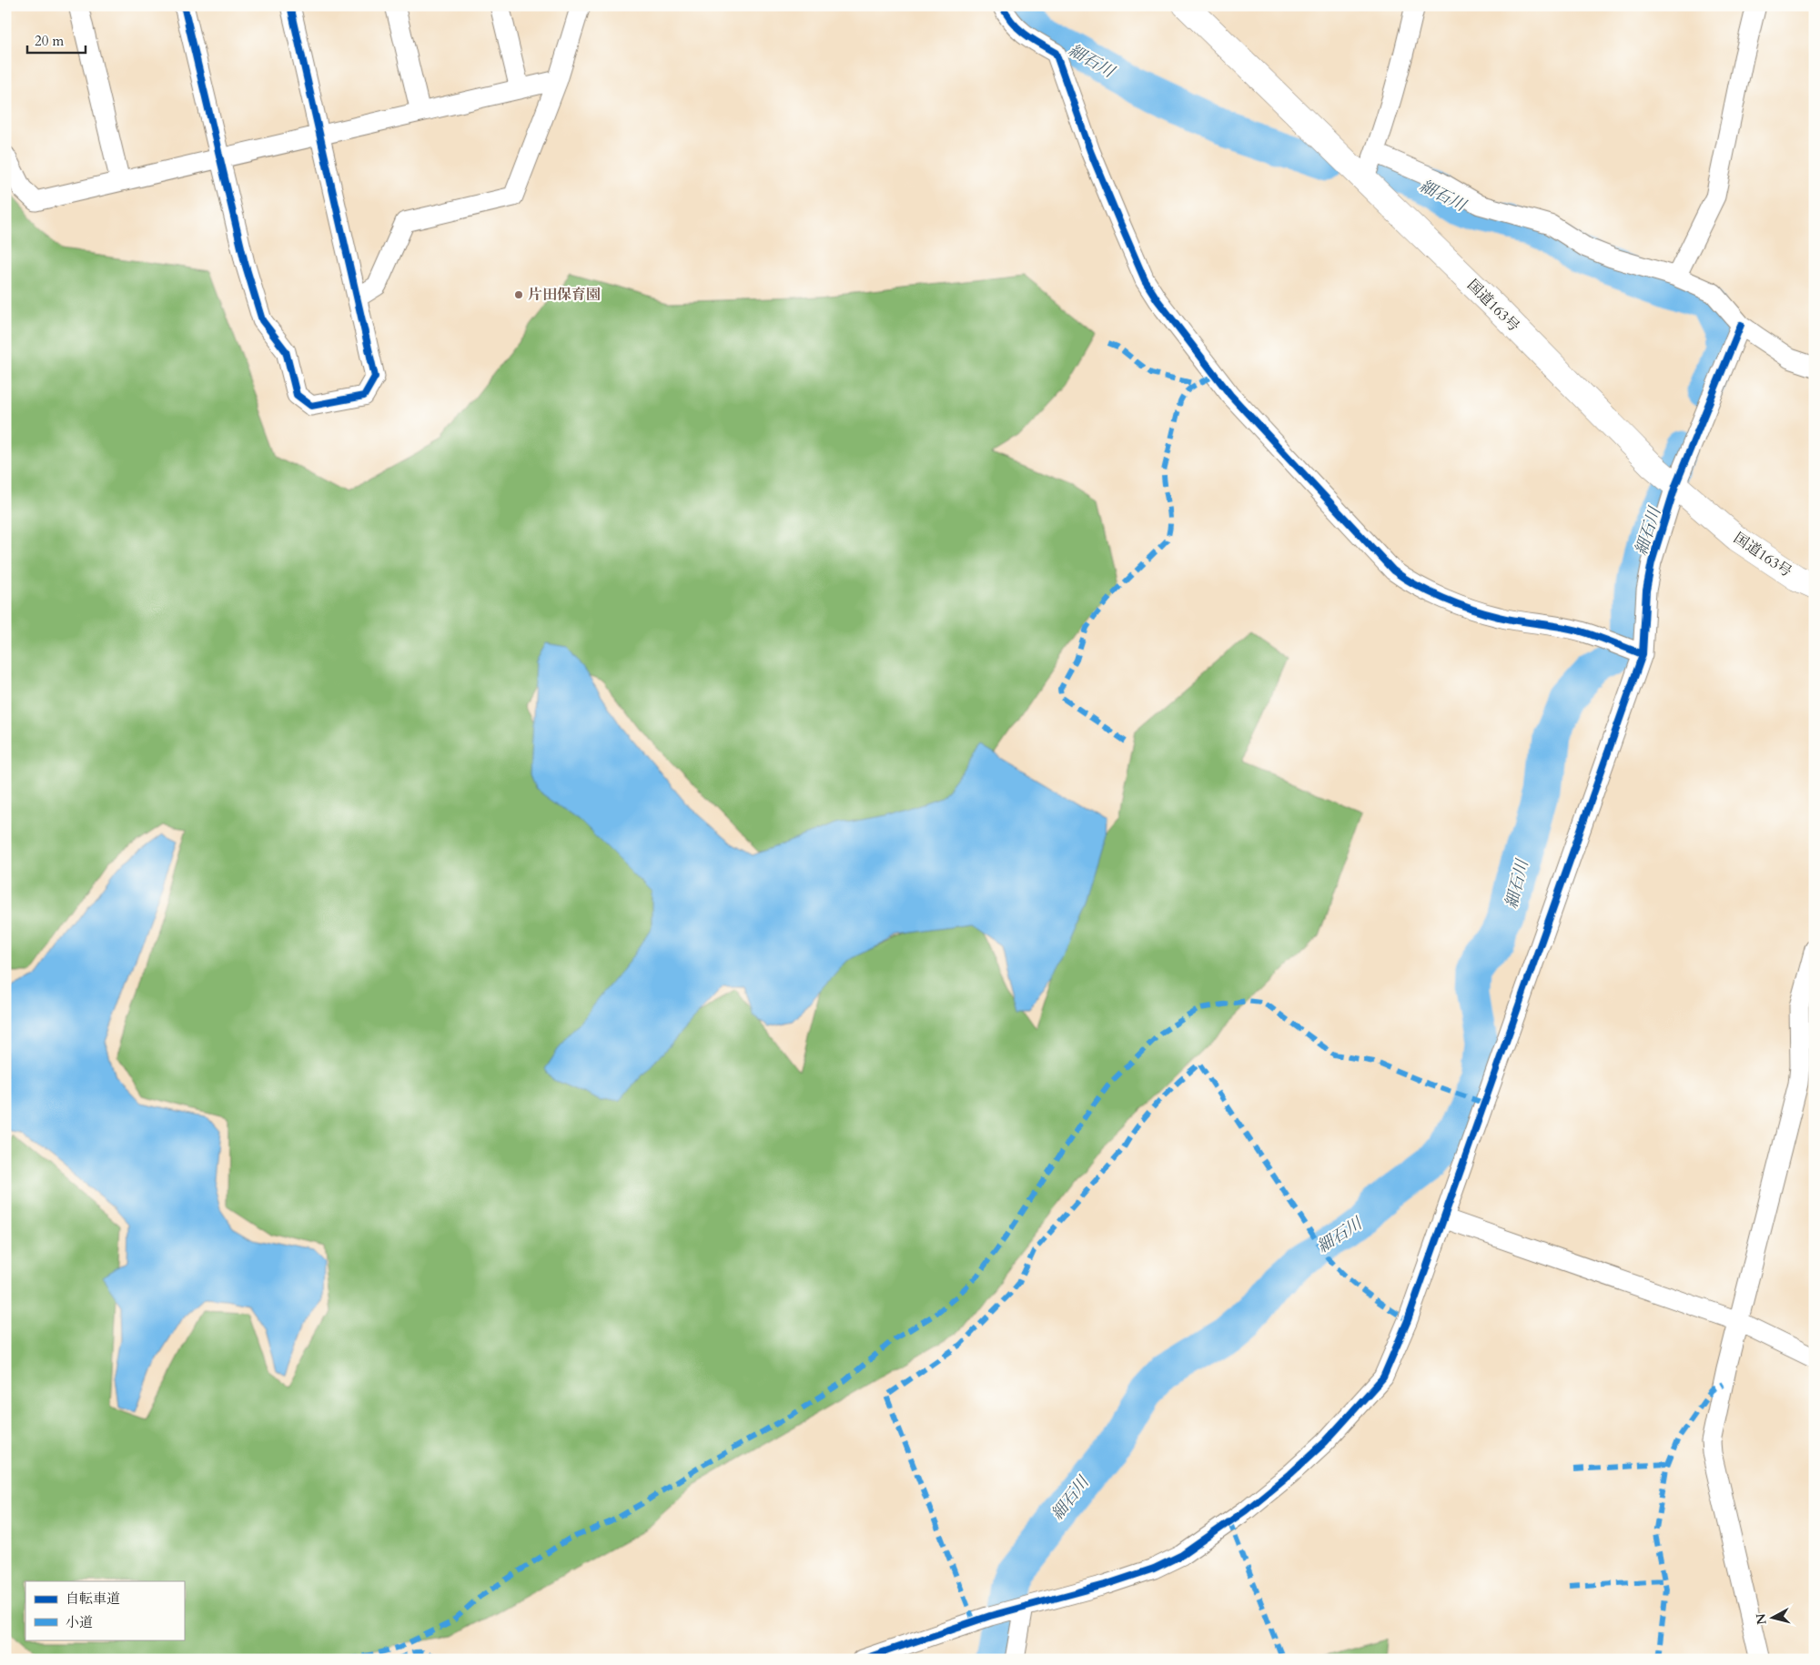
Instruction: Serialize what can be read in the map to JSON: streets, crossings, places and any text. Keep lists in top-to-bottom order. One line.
{"streets":{"highway":["国道163号"]},"water":["細石川"],"places":["片田保育園"],"legend":["自転車道","小道"],"scale_bar":"20 m","north":"left"}
